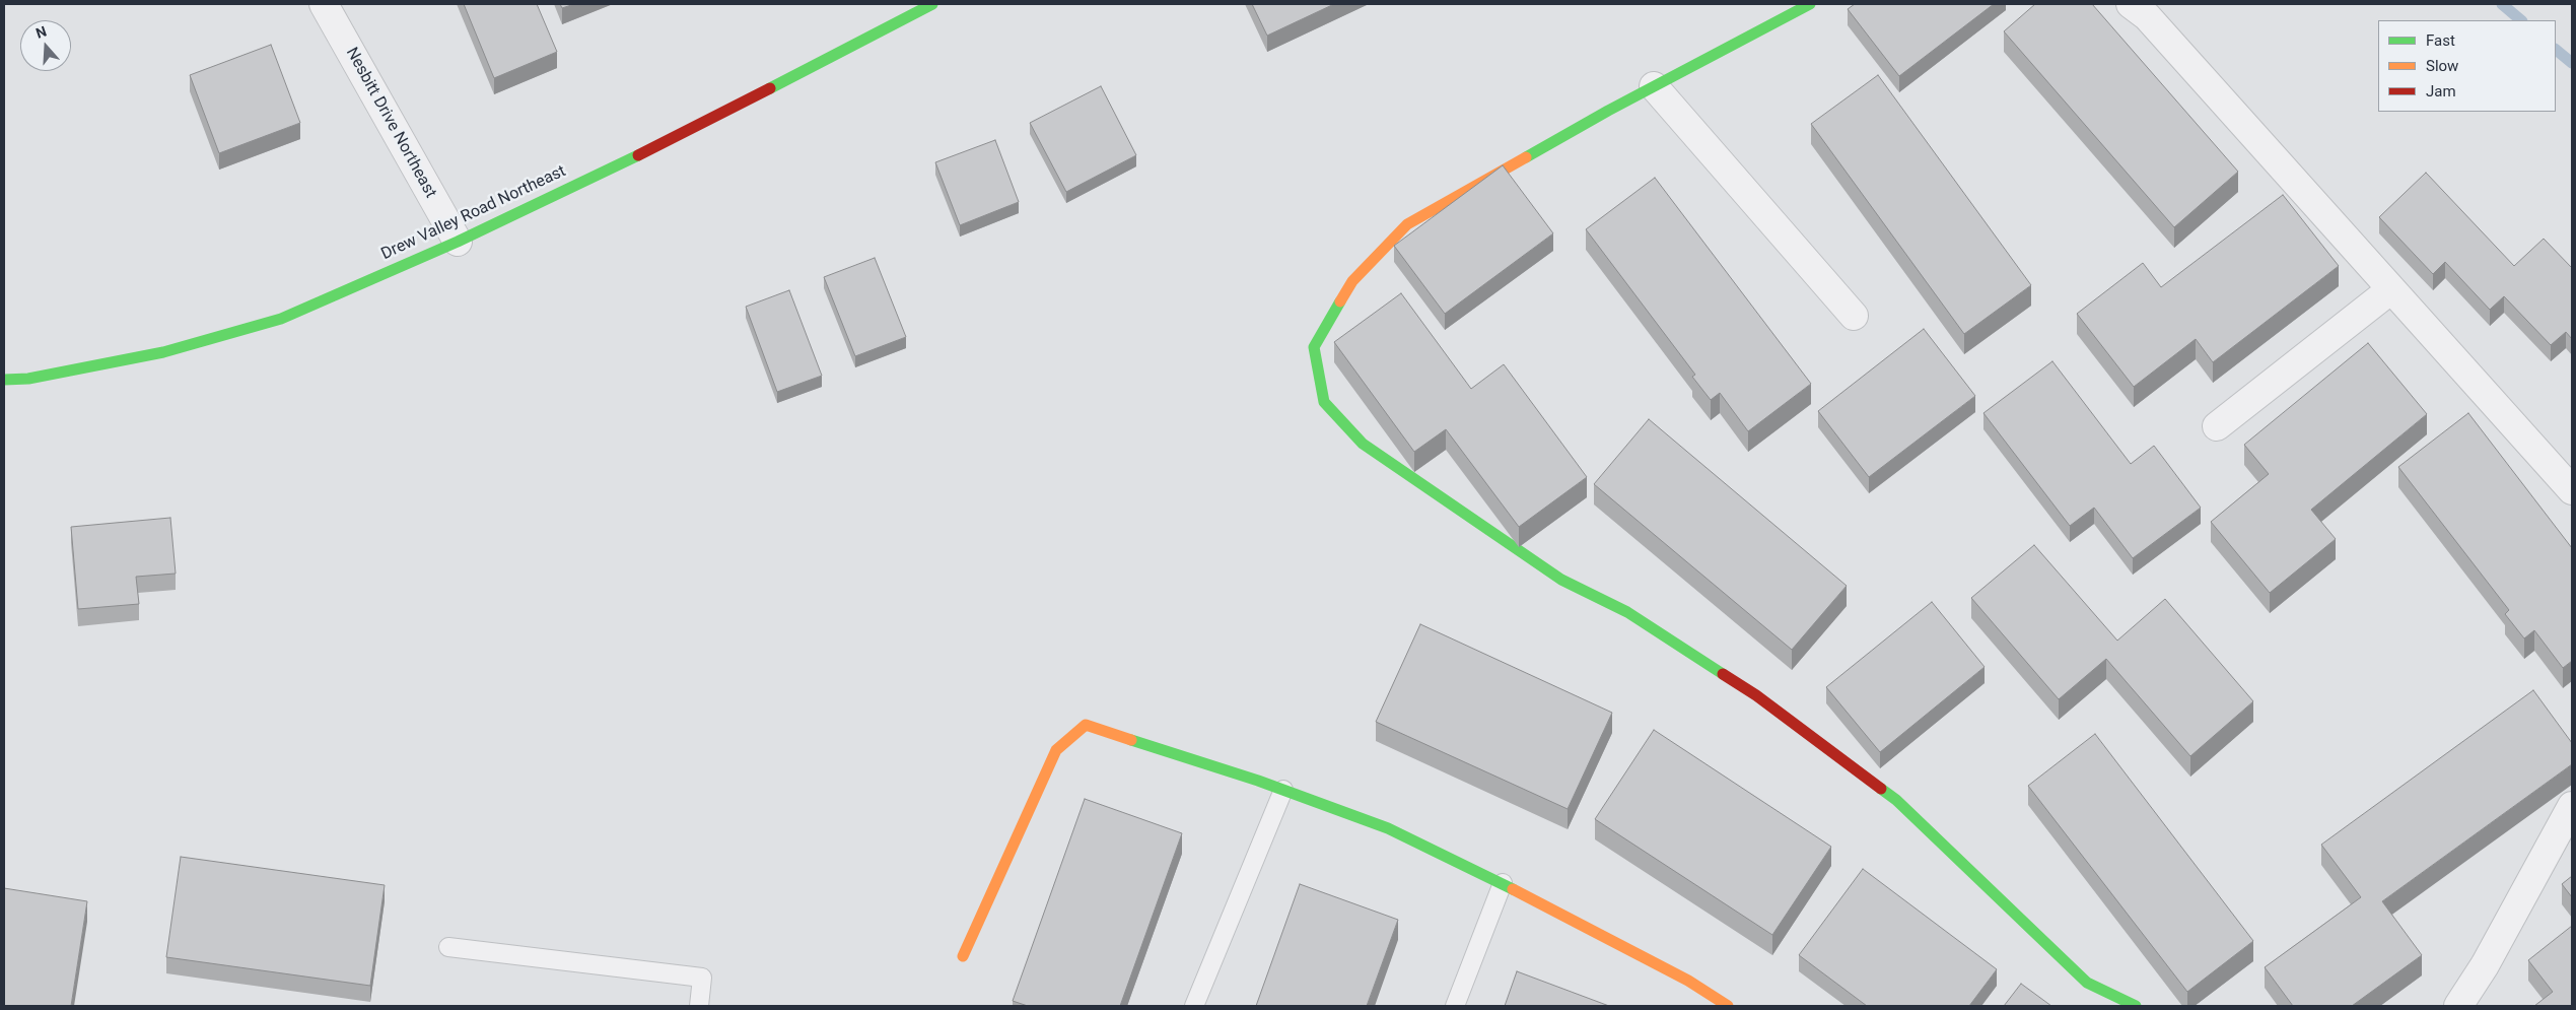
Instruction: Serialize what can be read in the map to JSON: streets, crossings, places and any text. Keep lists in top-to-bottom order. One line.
{"streets":{"street":["Nesbitt Drive Northeast","Drew Valley Road Northeast"]},"crossings":[["Nesbitt Drive Northeast","Drew Valley Road Northeast"]],"legend":["Fast","Slow","Jam"],"north":"top"}
